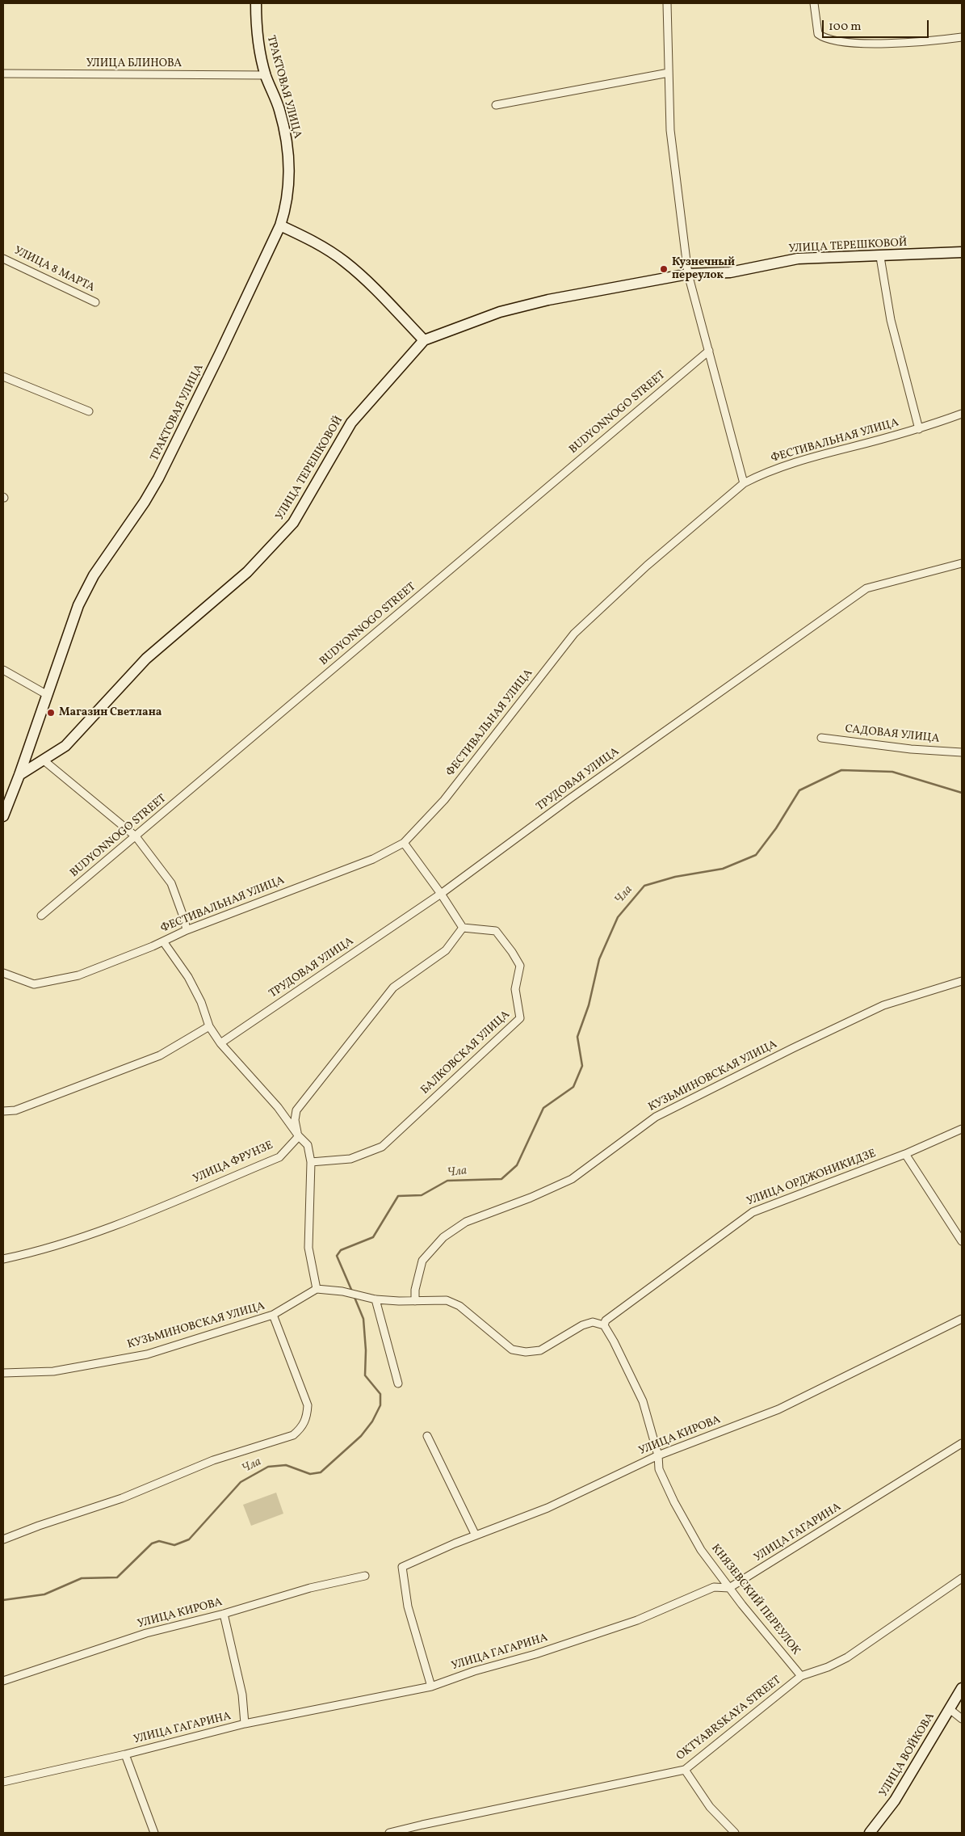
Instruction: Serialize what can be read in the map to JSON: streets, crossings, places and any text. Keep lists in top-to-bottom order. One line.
{"streets":{"street":["УЛИЦА БЛИНОВА","ТРАКТОВАЯ УЛИЦА","УЛИЦА ТЕРЕШКОВОЙ","УЛИЦА 8 МАРТА","BUDYONNOGO STREET","ФЕСТИВАЛЬНАЯ УЛИЦА","САДОВАЯ УЛИЦА","ТРУДОВАЯ УЛИЦА","БАЛКОВСКАЯ УЛИЦА","КУЗЬМИНОВСКАЯ УЛИЦА","УЛИЦА ФРУНЗЕ","УЛИЦА ОРДЖОНИКИДЗЕ","УЛИЦА КИРОВА","УЛИЦА ГАГАРИНА","КНЯЗЕВСКИЙ ПЕРЕУЛОК","OKTYABRSKAYA STREET","УЛИЦА ВОЙКОВА"]},"crossings":[["УЛИЦА БЛИНОВА","ТРАКТОВАЯ УЛИЦА"],["ТРАКТОВАЯ УЛИЦА","УЛИЦА ТЕРЕШКОВОЙ"],["УЛИЦА ОРДЖОНИКИДЗЕ","КНЯЗЕВСКИЙ ПЕРЕУЛОК"],["УЛИЦА КИРОВА","УЛИЦА ГАГАРИНА"],["УЛИЦА КИРОВА","КНЯЗЕВСКИЙ ПЕРЕУЛОК"],["УЛИЦА ГАГАРИНА","КНЯЗЕВСКИЙ ПЕРЕУЛОК"],["КНЯЗЕВСКИЙ ПЕРЕУЛОК","OKTYABRSKAYA STREET"]],"water":["Чла"],"places":["Кузнечный переулок","Магазин Светлана"],"scale_bar":"100 m"}
